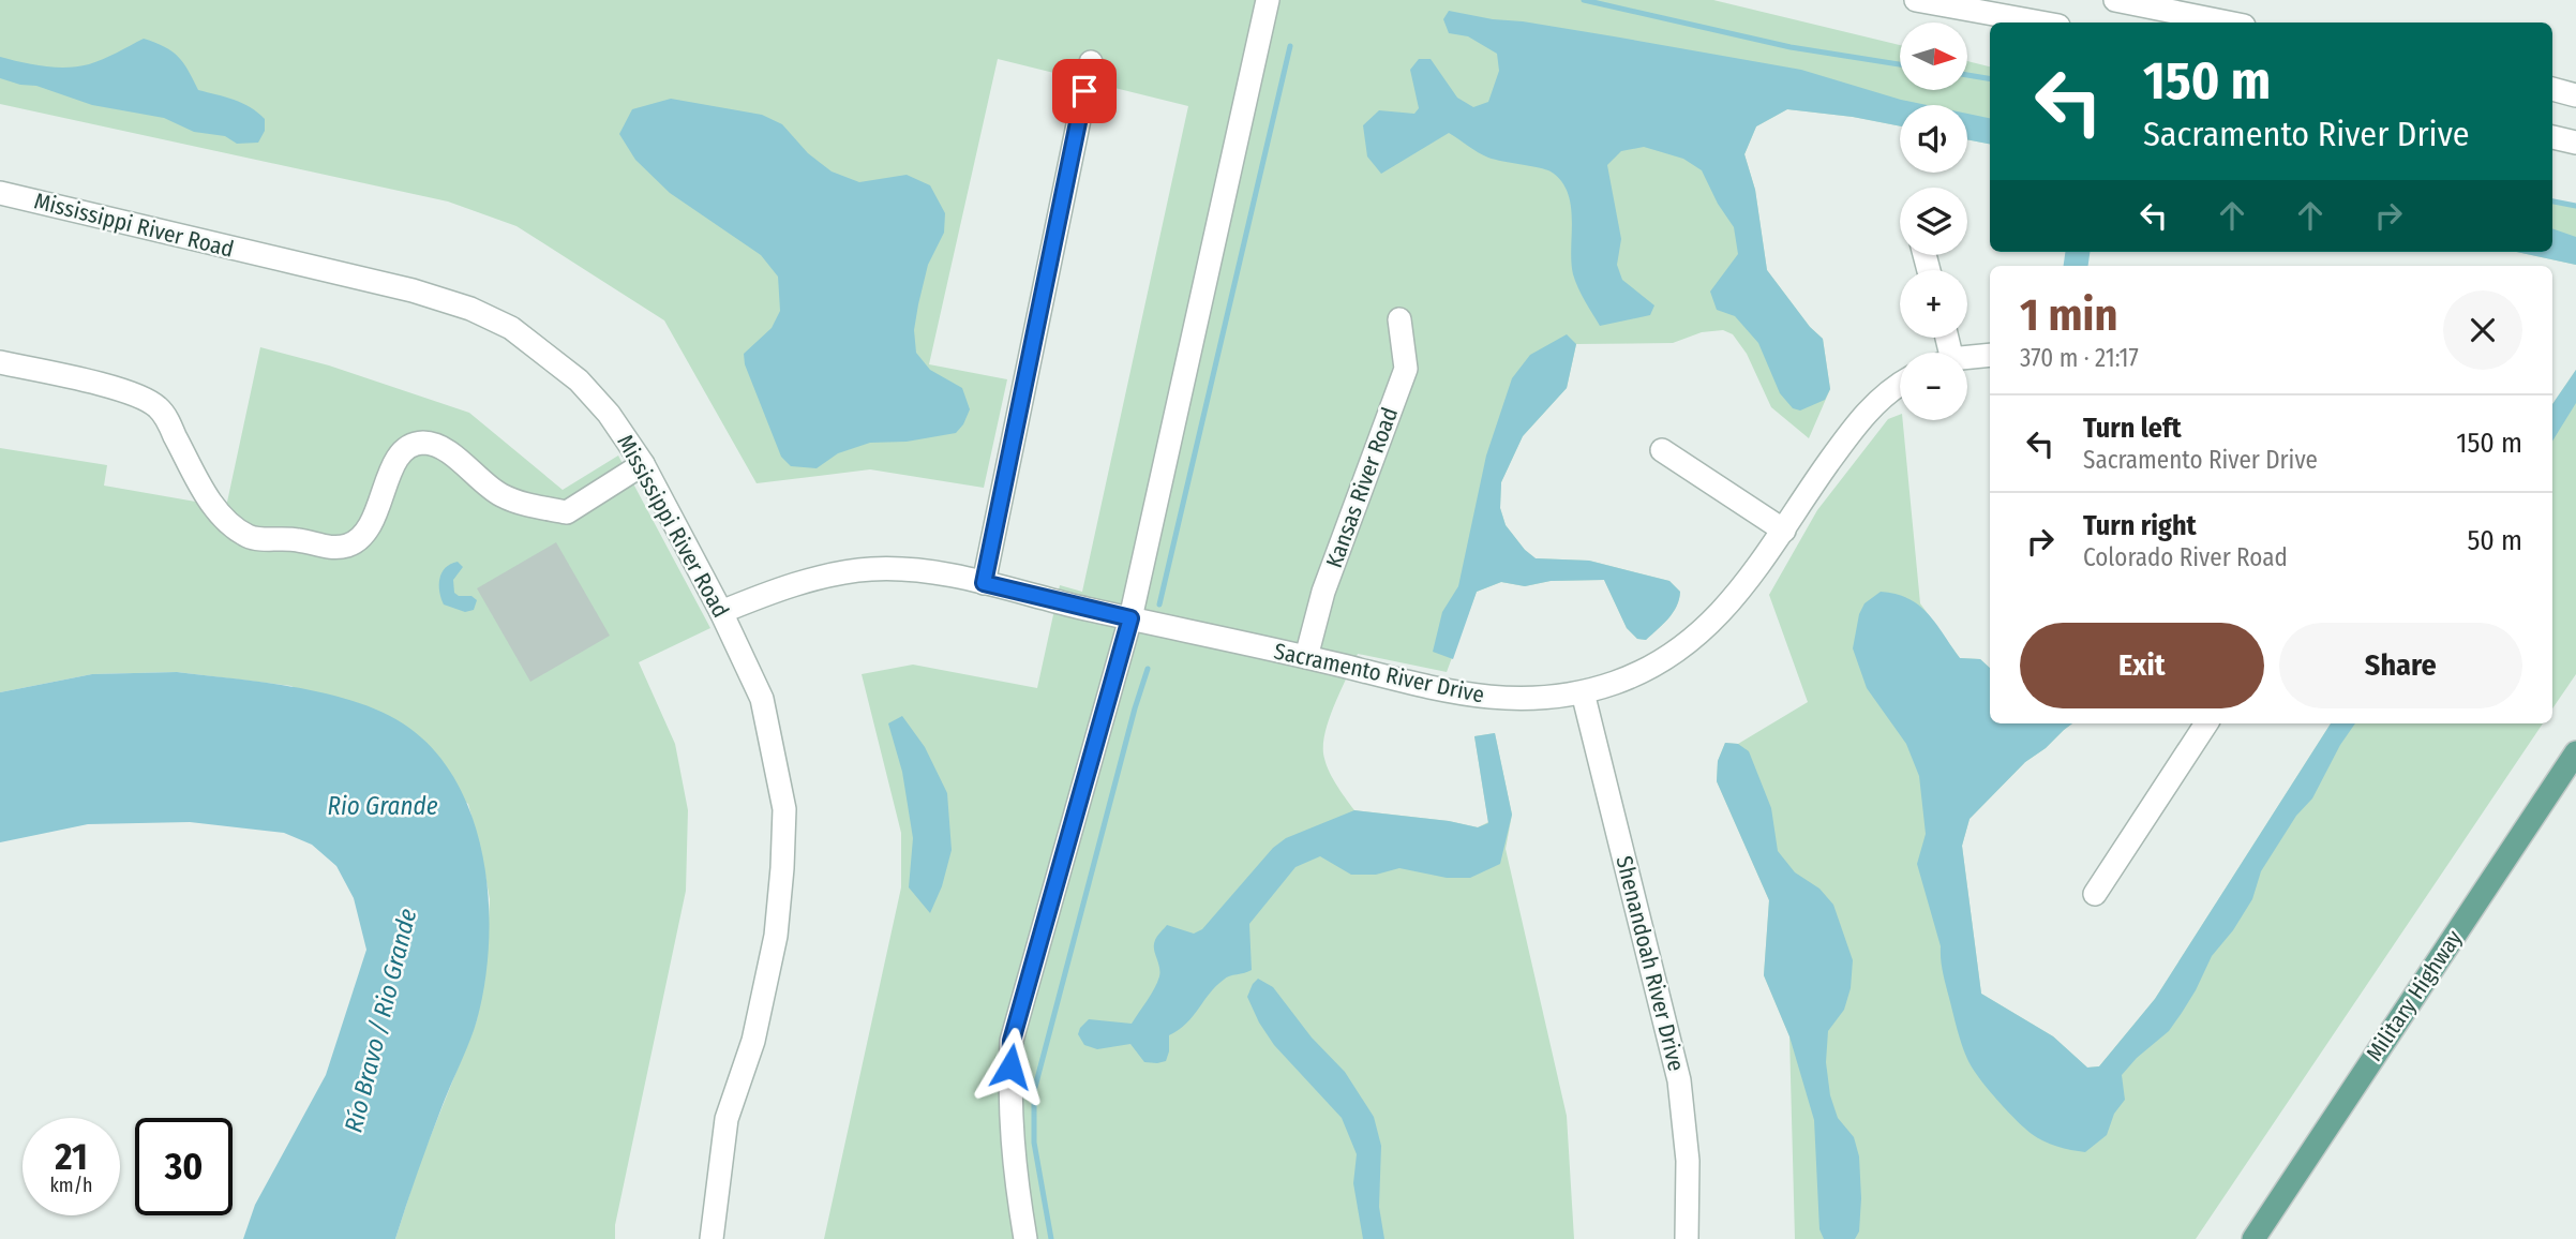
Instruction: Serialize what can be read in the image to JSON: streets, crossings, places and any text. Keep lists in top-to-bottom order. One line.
{"streets":{"main road":["Military Highway"],"street":["Mississippi River Road","Kansas River Road","Sacramento River Drive","Shenandoah River Drive"]},"crossings":[["Mississippi River Road","Sacramento River Drive"],["Kansas River Road","Sacramento River Drive"],["Sacramento River Drive","Shenandoah River Drive"]],"water":["Rio Grande","Río Bravo / Rio Grande"],"north":"right","page":{"map_buttons":["+","−"],"turn":["150 m","Sacramento River Drive"],"heading":["1 min","370 m · 21:17"],"list":[{"name":"Turn left","note":"Sacramento River Drive","value":"150 m"},{"name":"Turn right","note":"Colorado River Road","value":"50 m"}],"buttons":["Exit","Share"],"speed":"21 km/h","limit":"30"}}
